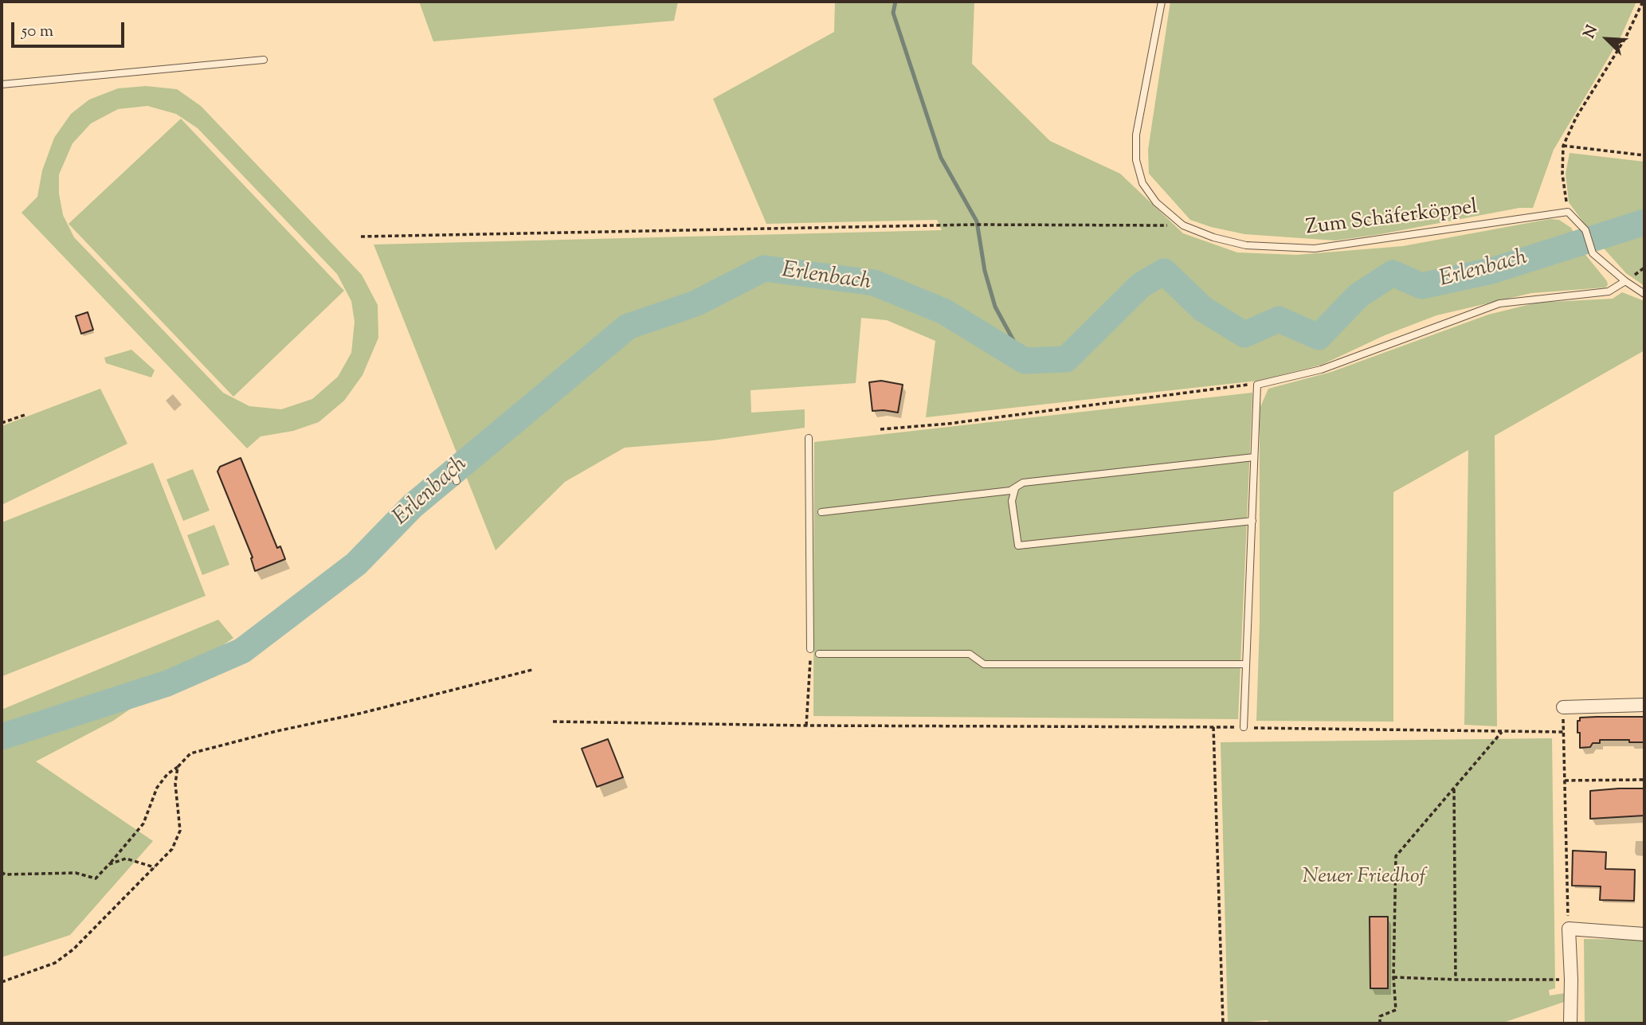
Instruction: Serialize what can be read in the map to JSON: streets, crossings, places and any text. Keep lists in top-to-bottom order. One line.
{"streets":{"lane":["Zum Schäferköppel"]},"water":["Erlenbach"],"parks":["Neuer Friedhof"],"scale_bar":"50 m","north":"top left"}
